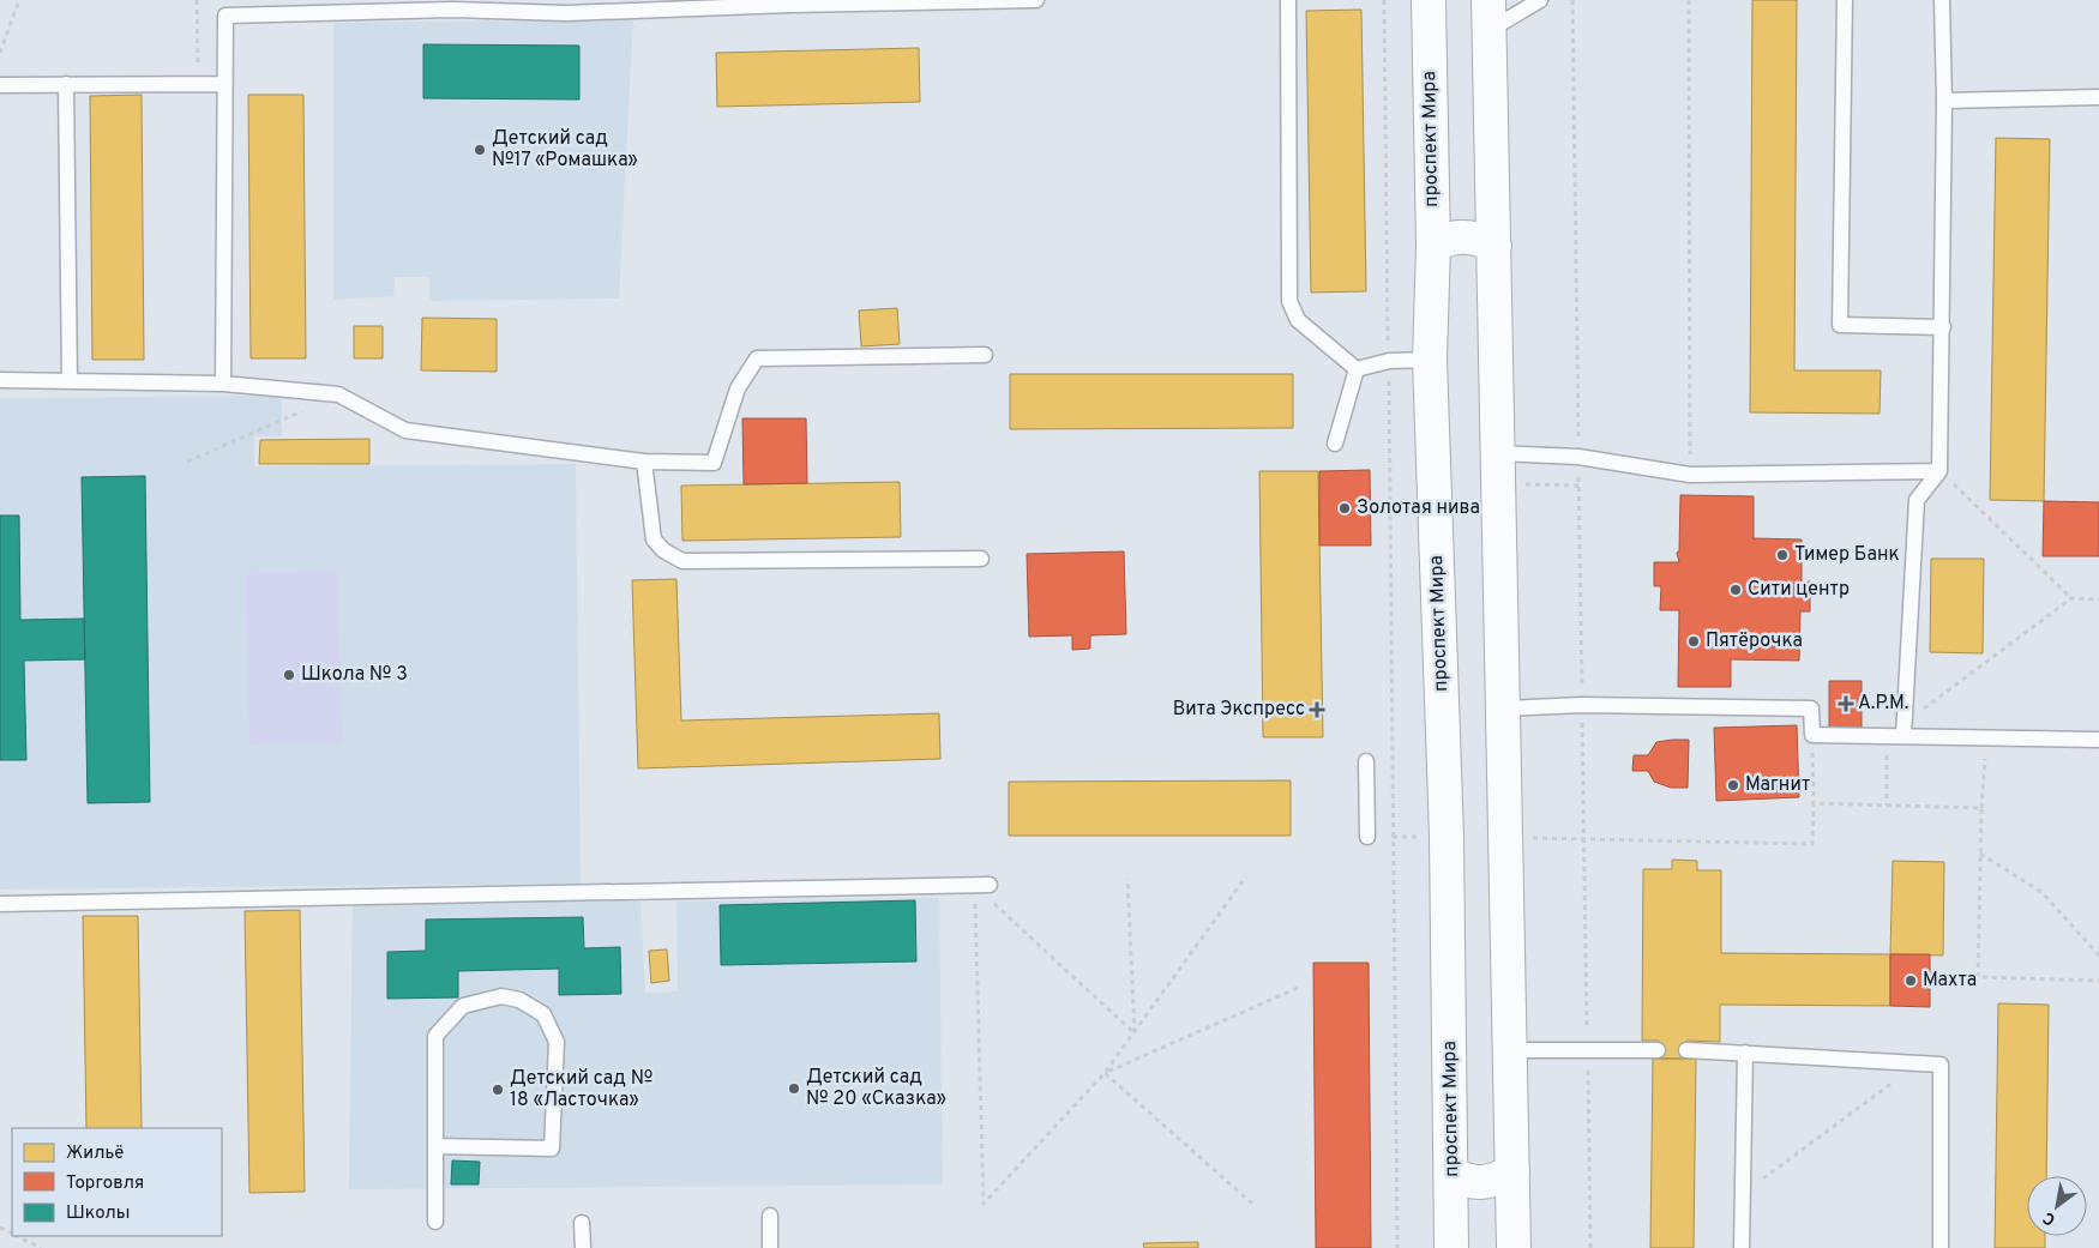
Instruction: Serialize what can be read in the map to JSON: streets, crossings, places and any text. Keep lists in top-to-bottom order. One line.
{"streets":{"main road":["проспект Мира"]},"places":{"other":["Детский сад №17 «Ромашка»","Золотая нива","Тимер Банк","Сити центр","Пятёрочка","Школа № 3","Магнит","Махта","Детский сад № 20 «Сказка»","Детский сад № 18 «Ласточка»"],"health":["А.Р.М.","Вита Экспресс"]},"legend":["Жильё","Торговля","Школы"],"north":"bottom left"}
